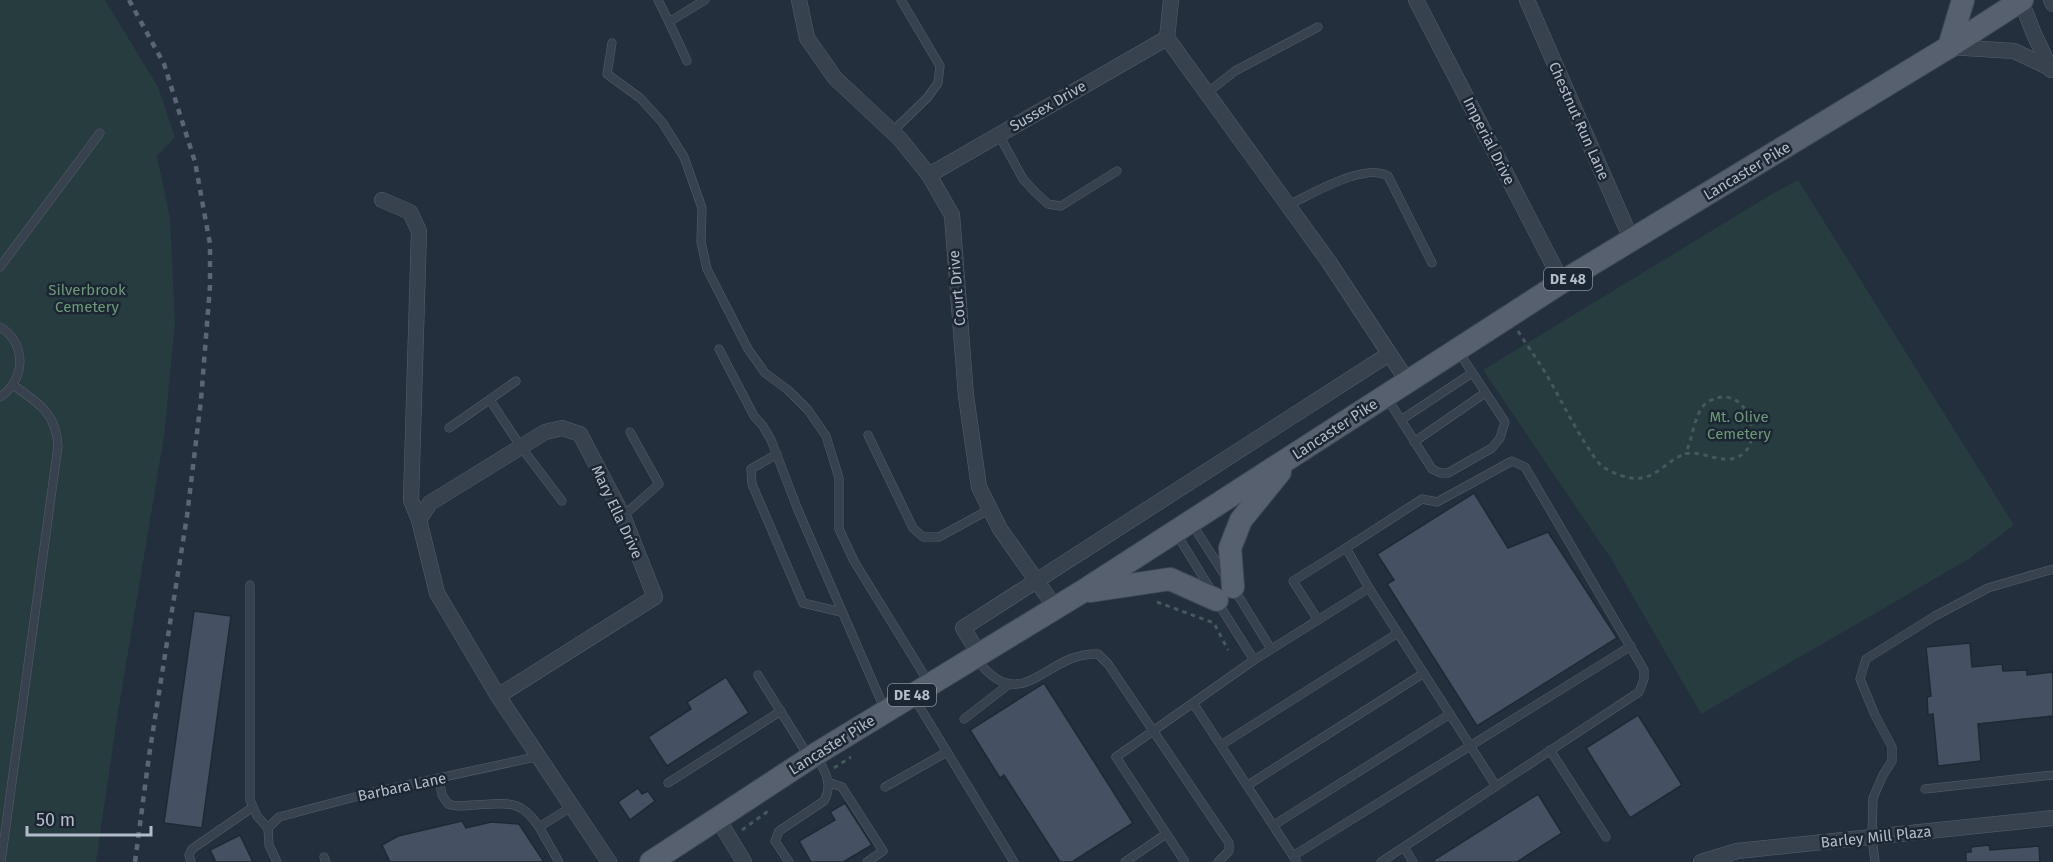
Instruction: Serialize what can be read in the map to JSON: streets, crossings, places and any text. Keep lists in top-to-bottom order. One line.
{"streets":{"main road":["Lancaster Pike","DE 48"],"street":["Sussex Drive","Chestnut Run Lane","Imperial Drive","Court Drive","Mary Ella Drive","Barley Mill Plaza"],"lane":["Barbara Lane"]},"crossings":[["Sussex Drive","Court Drive"],["Chestnut Run Lane","Lancaster Pike"],["Imperial Drive","Lancaster Pike"],["Lancaster Pike","Court Drive"]],"parks":["Silverbrook Cemetery","Mt. Olive Cemetery"],"scale_bar":"50 m"}
